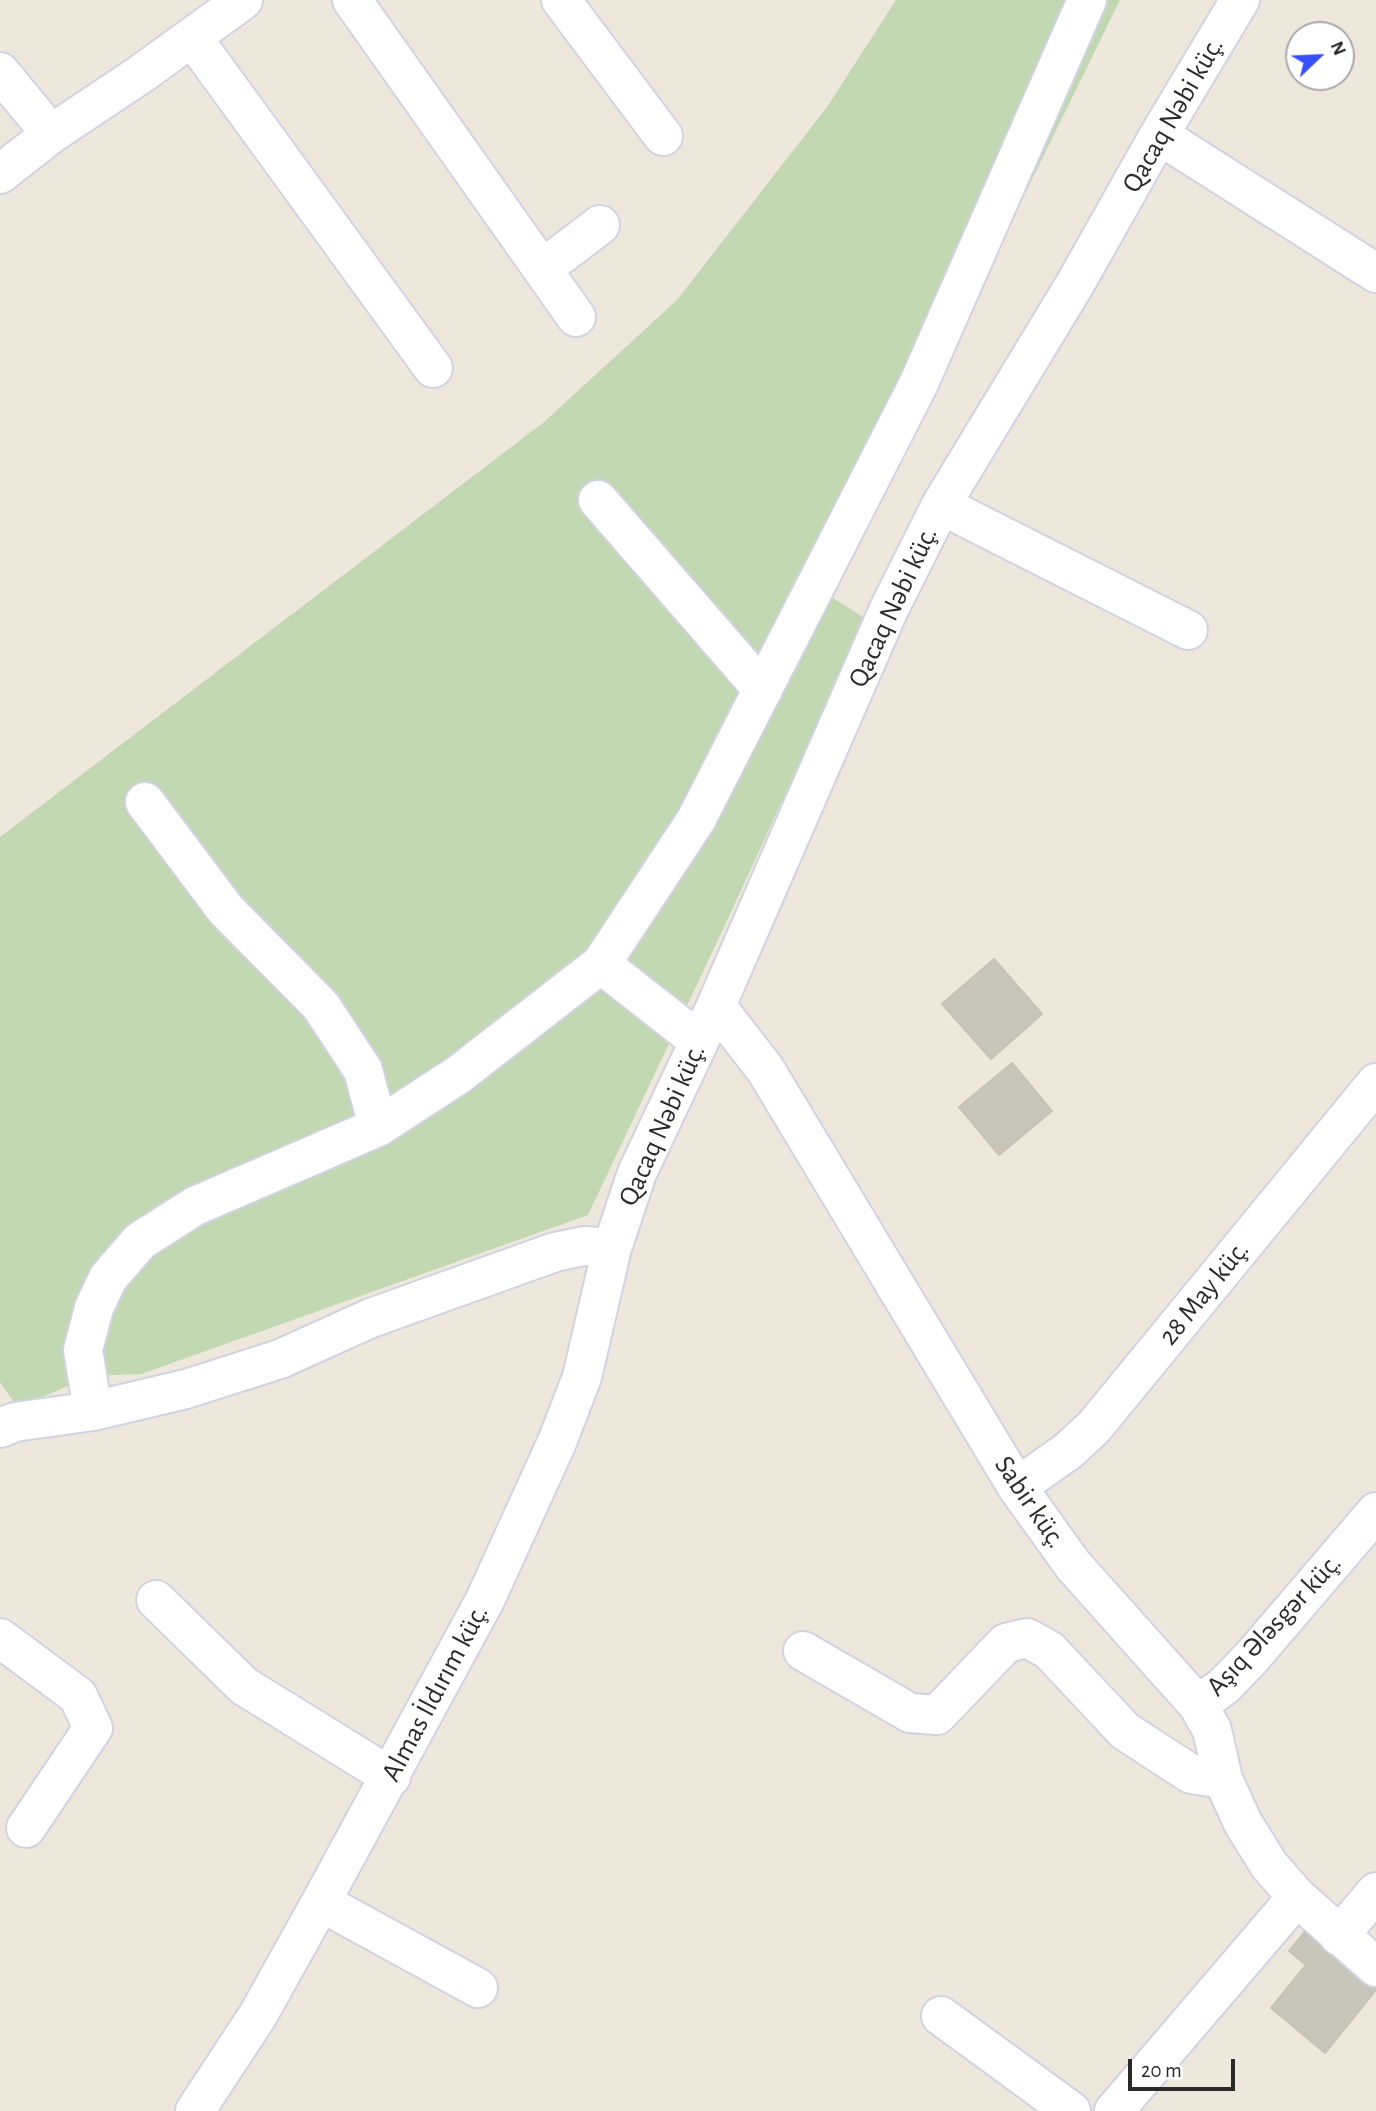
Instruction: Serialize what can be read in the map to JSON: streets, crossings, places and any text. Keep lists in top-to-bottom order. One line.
{"streets":{"street":["Qacaq Nəbi küç.","28 May küç.","Sabir küç.","Aşıq Ələsgər küç.","Almas İldırım küç."]},"crossings":[["Qacaq Nəbi küç.","Sabir küç."],["Qacaq Nəbi küç.","Almas İldırım küç."],["28 May küç.","Sabir küç."],["Sabir küç.","Aşıq Ələsgər küç."]],"scale_bar":"20 m","north":"top right"}
